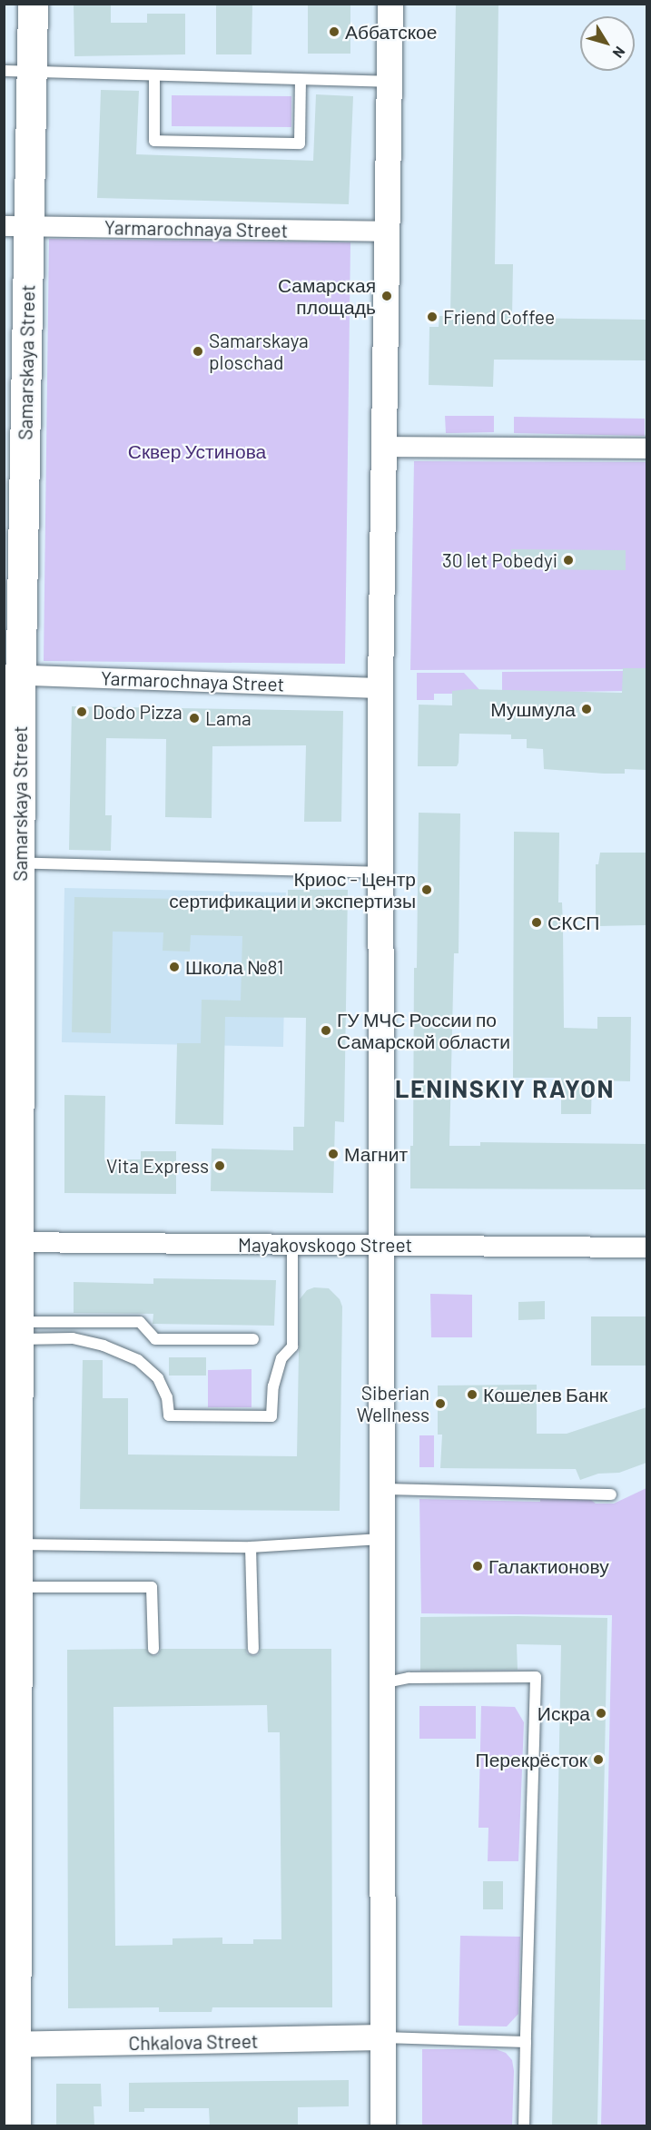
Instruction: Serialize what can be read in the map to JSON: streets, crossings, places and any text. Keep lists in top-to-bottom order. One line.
{"streets":{"main road":["Samarskaya Street"],"street":["Yarmarochnaya Street","Mayakovskogo Street","Chkalova Street"]},"crossings":[["Yarmarochnaya Street","Samarskaya Street"],["Samarskaya Street","Mayakovskogo Street"],["Samarskaya Street","Chkalova Street"]],"districts":["LENINSKIY RAYON"],"parks":["Сквер Устинова"],"places":["Аббатское","Самарская площадь","Friend Coffee","Samarskaya ploschad","30 let Pobedyi","Мушмула","Dodo Pizza","Lama","Криос - Центр сертификации и экспертизы","СКСП","Школа №81","ГУ МЧС России по Самарской области","Магнит","Vita Express","Кошелев Банк","Siberian Wellness","Галактионову","Искра","Перекрёсток"],"north":"bottom right"}
